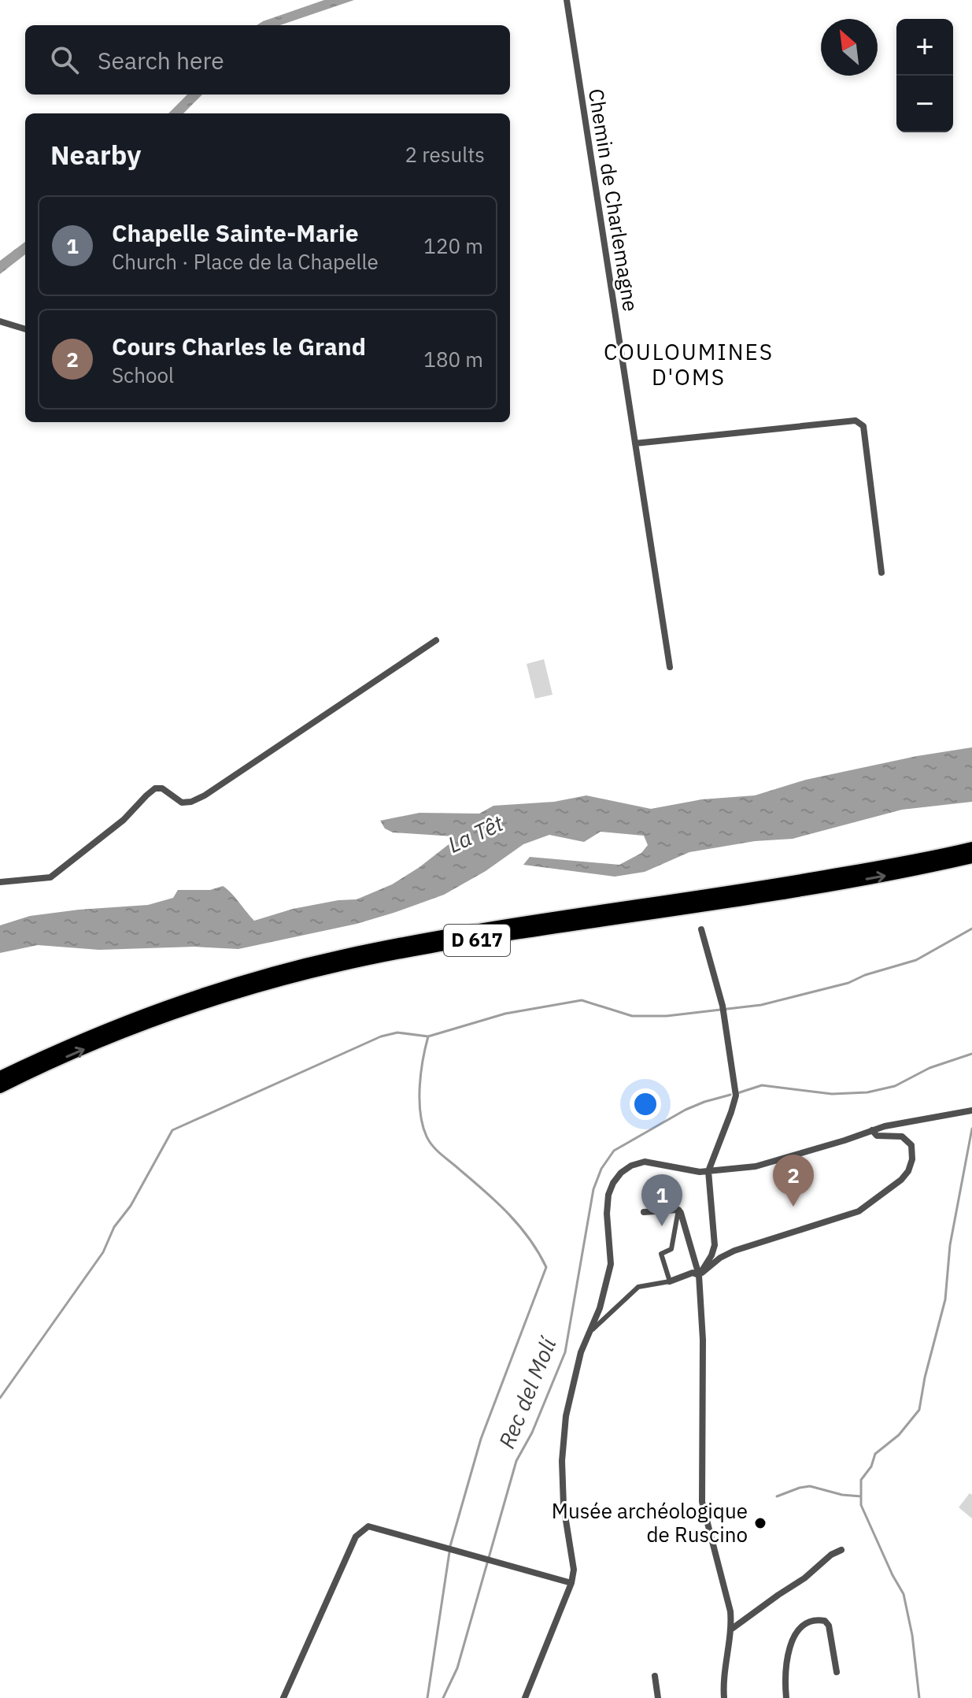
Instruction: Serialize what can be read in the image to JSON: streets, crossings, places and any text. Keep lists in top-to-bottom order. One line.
{"streets":{"highway":["D 617"],"street":["Chemin de Charlemagne"]},"districts":["COULOUMINES D'OMS"],"water":["La Têt","Rec del Molí"],"places":["Musée archéologique de Ruscino"],"north":"top left","page":{"map_buttons":["+","−"],"search":"Search here","heading":["Nearby","2 results"],"list":[{"mark":"1","name":"Chapelle Sainte-Marie","note":"Church · Place de la Chapelle","value":"120 m"},{"mark":"2","name":"Cours Charles le Grand","note":"School","value":"180 m"}],"pins":["2","1"]}}
